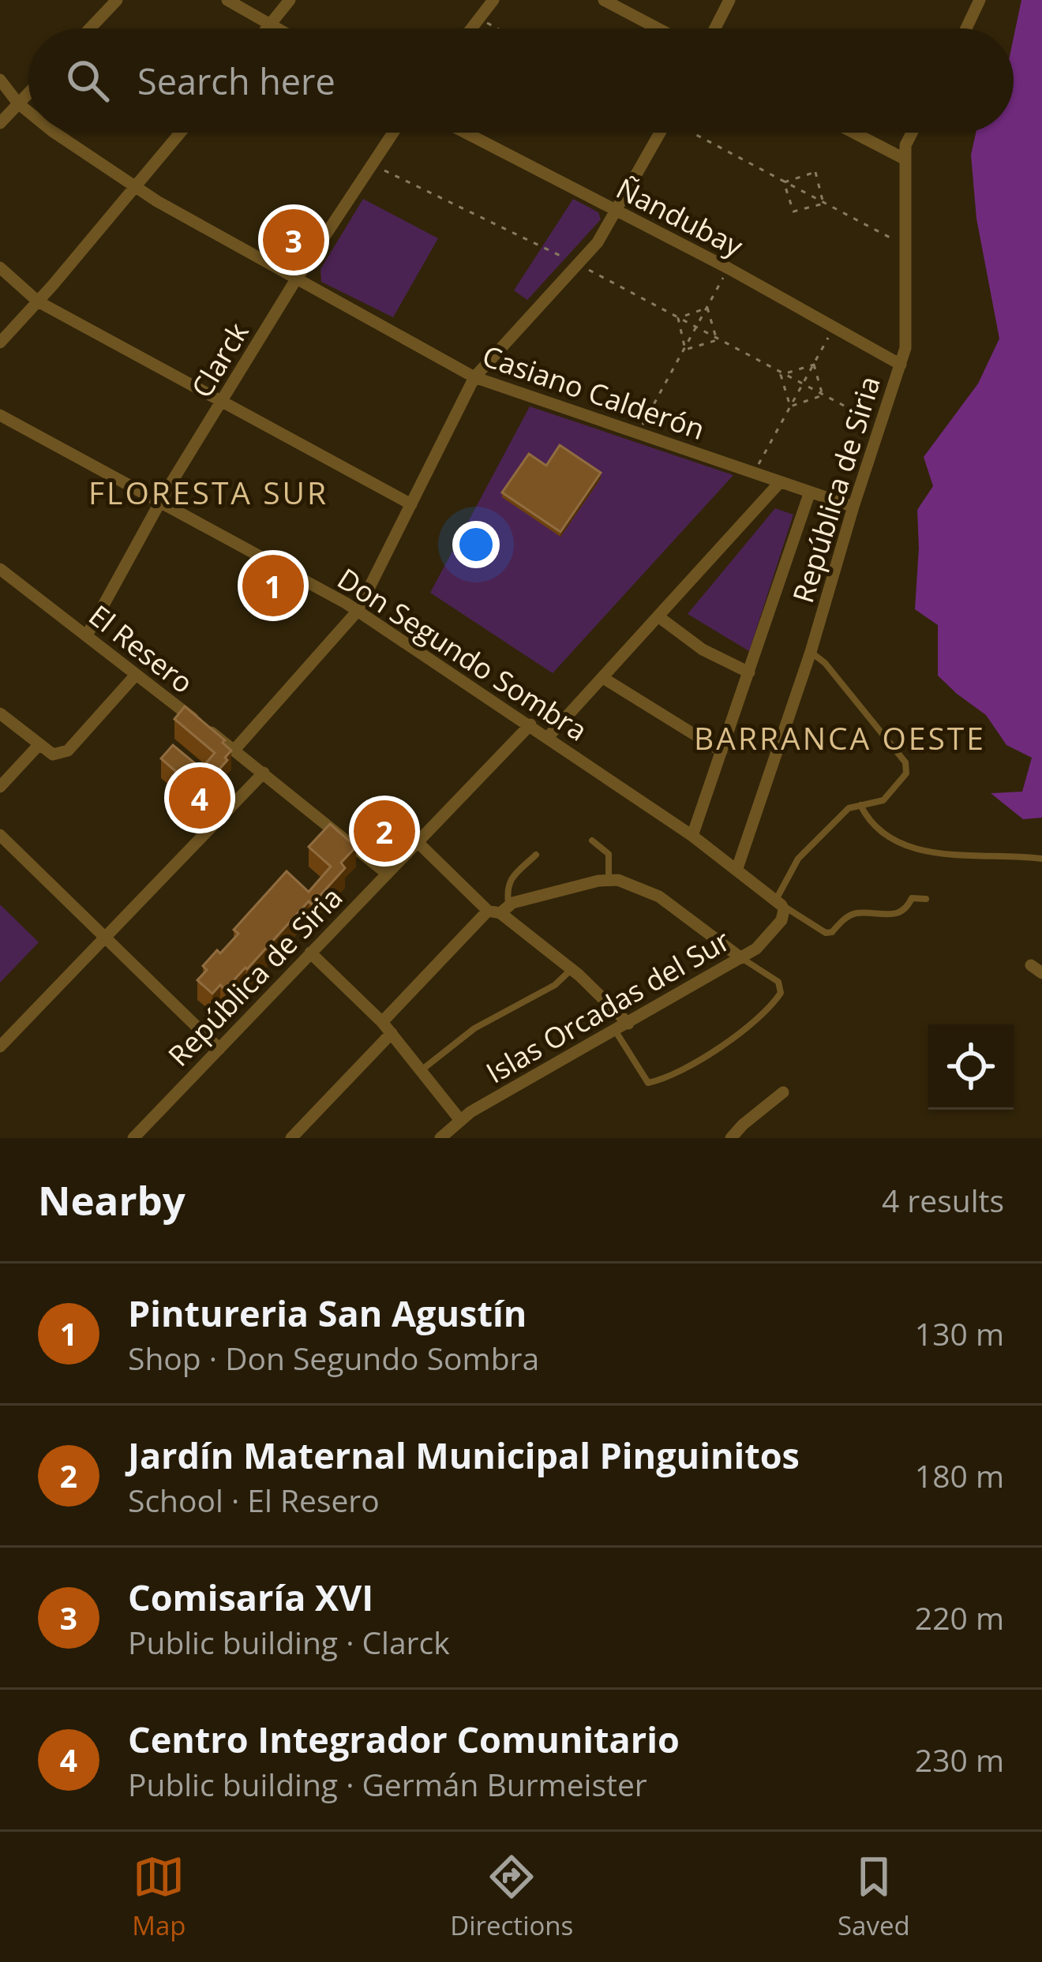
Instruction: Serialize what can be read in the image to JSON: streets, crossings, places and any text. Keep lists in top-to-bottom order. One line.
{"streets":{"street":["Ñandubay","Clarck","Casiano Calderón","República de Siria","El Resero","Don Segundo Sombra","Islas Orcadas del Sur"]},"crossings":[["Ñandubay","República de Siria"],["Clarck","Casiano Calderón"],["Clarck","El Resero"],["Clarck","Don Segundo Sombra"],["Casiano Calderón","República de Siria"],["República de Siria","El Resero"],["República de Siria","Don Segundo Sombra"],["Don Segundo Sombra","Islas Orcadas del Sur"]],"districts":["FLORESTA SUR","BARRANCA OESTE"],"page":{"search":"Search here","pins":["3","1","4","2"],"heading":["Nearby","4 results"],"list":[{"mark":"1","name":"Pintureria San Agustín","note":"Shop · Don Segundo Sombra","value":"130 m"},{"mark":"2","name":"Jardín Maternal Municipal Pinguinitos","note":"School · El Resero","value":"180 m"},{"mark":"3","name":"Comisaría XVI","note":"Public building · Clarck","value":"220 m"},{"mark":"4","name":"Centro Integrador Comunitario","note":"Public building · Germán Burmeister","value":"230 m"}],"nav":["Map","Directions","Saved"]}}
